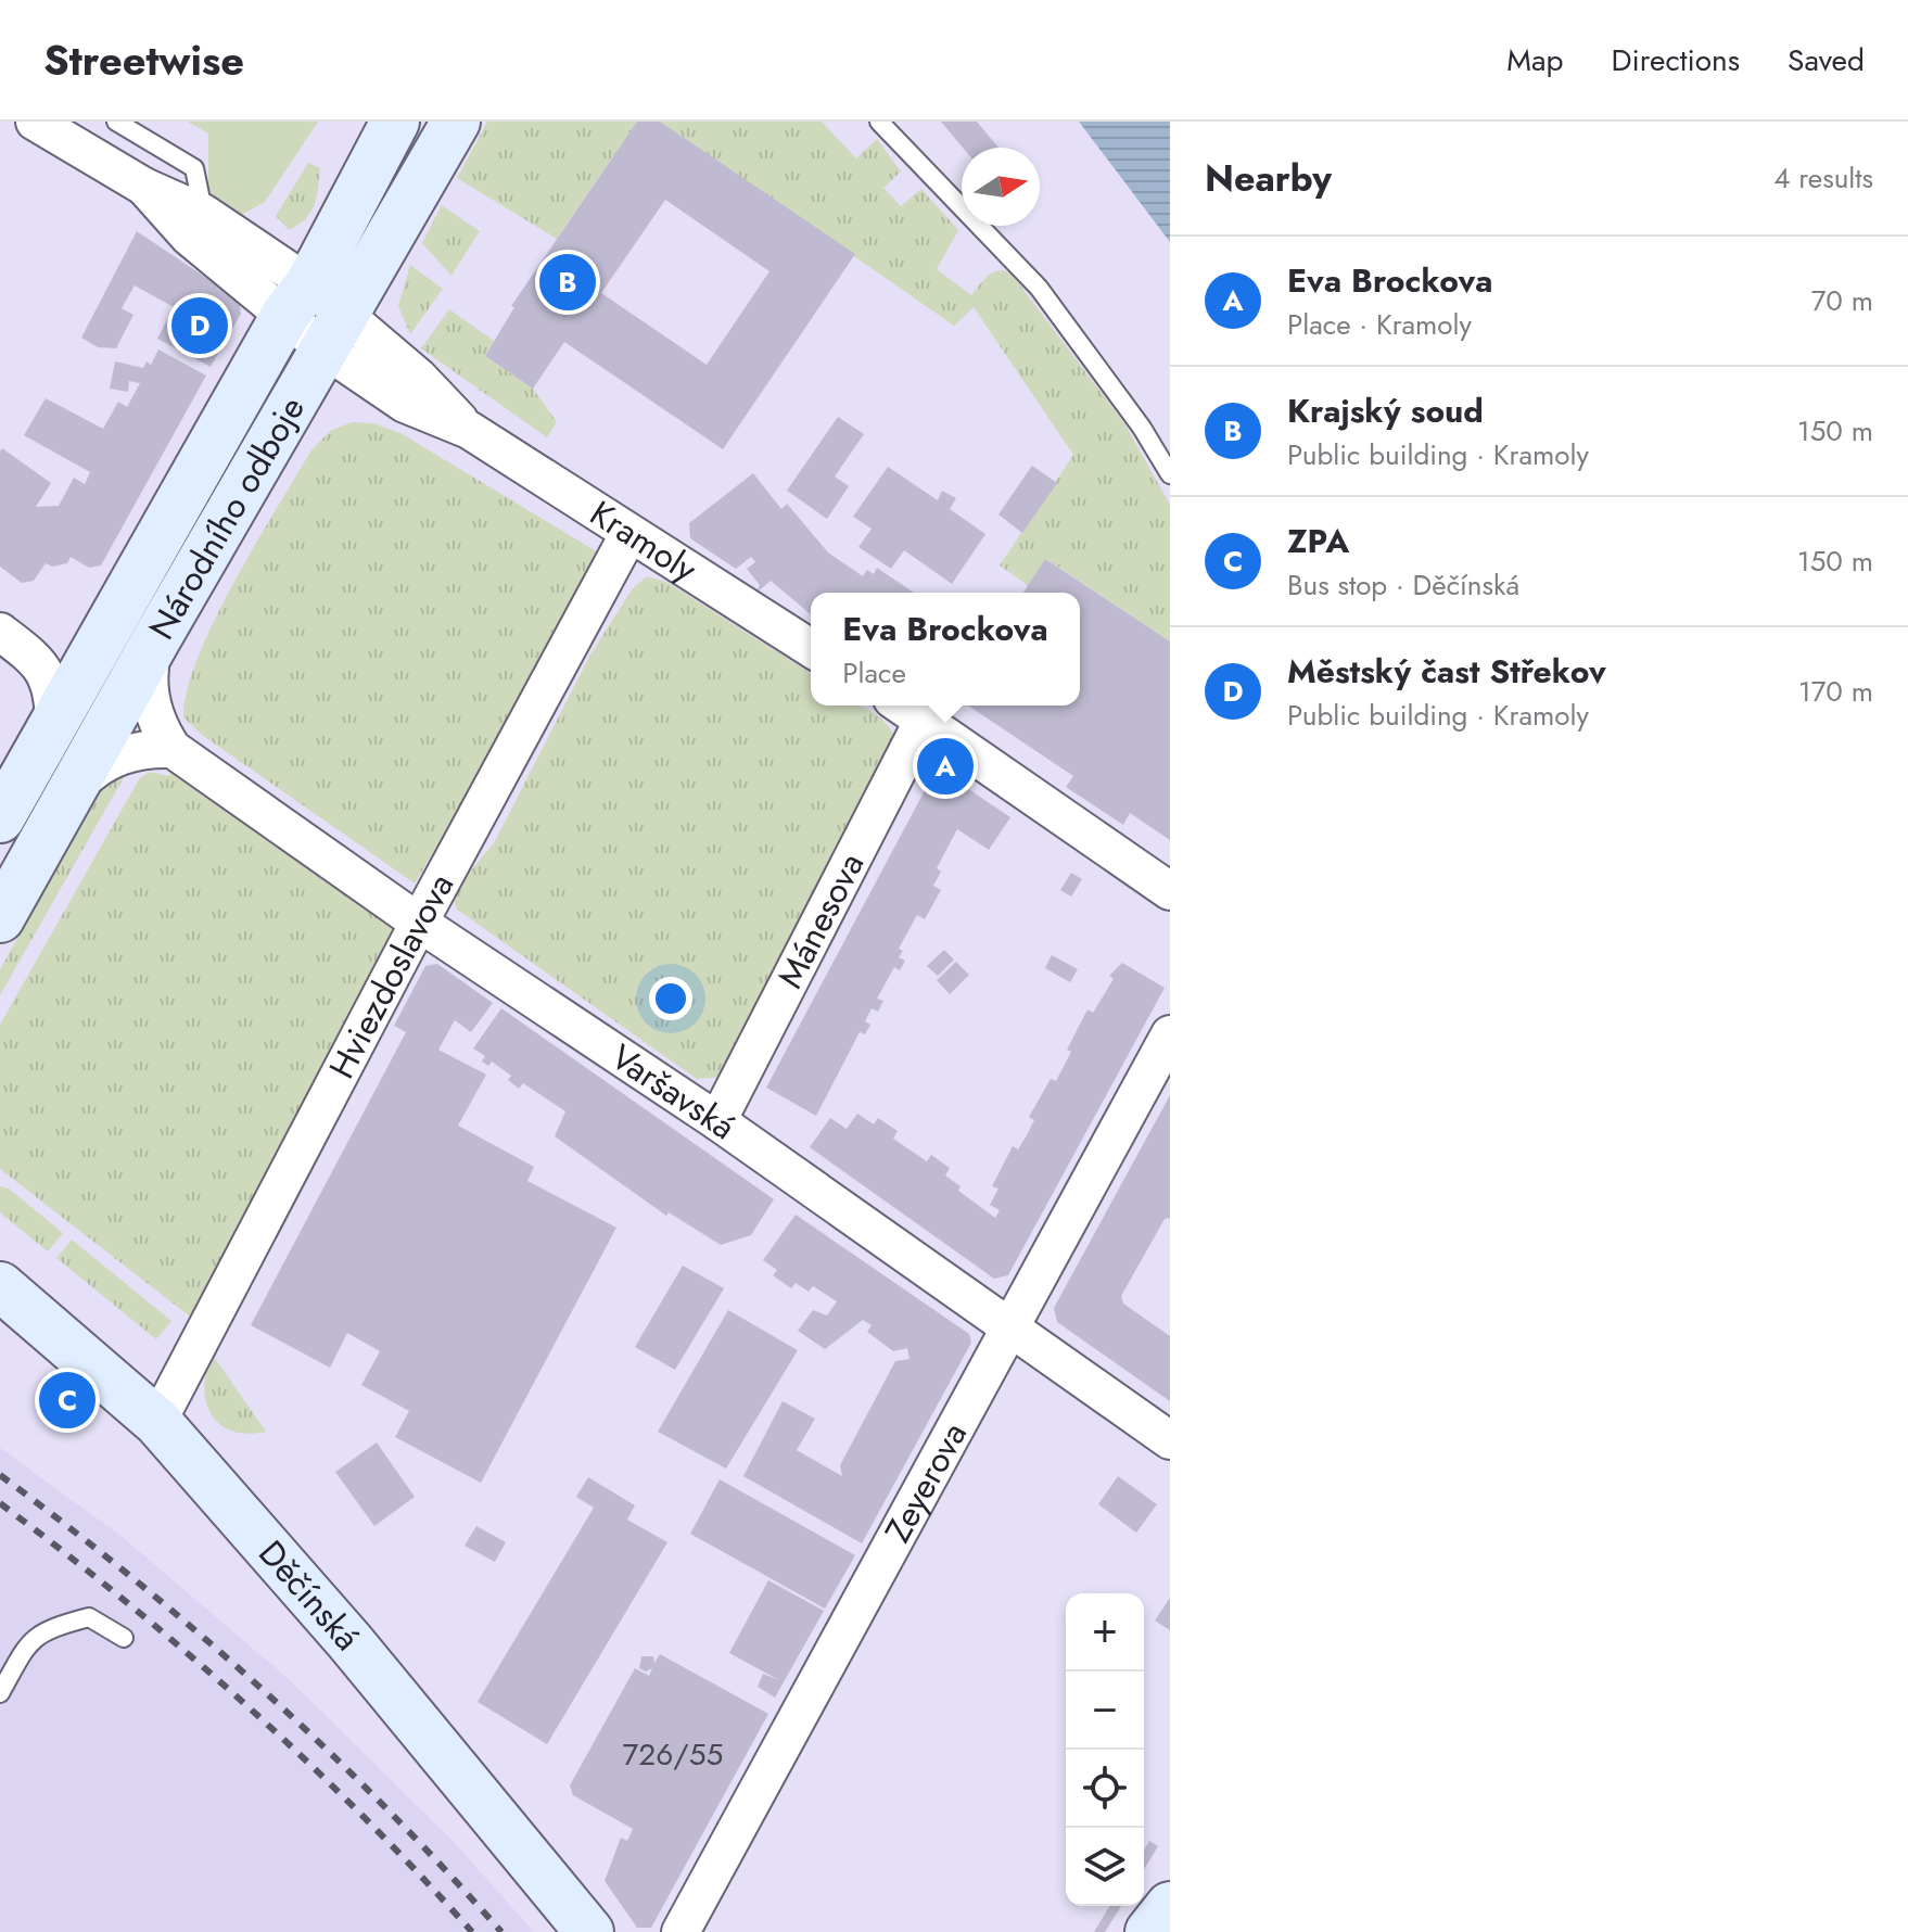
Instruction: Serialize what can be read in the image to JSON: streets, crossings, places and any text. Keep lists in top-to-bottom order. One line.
{"streets":{"main road":["Národního odboje","Děčínská"],"street":["Kramoly","Mánesova","Hviezdoslavova","Varšavská","Zeyerova"]},"crossings":[["Národního odboje","Kramoly"],["Národního odboje","Varšavská"],["Kramoly","Hviezdoslavova"],["Mánesova","Varšavská"],["Hviezdoslavova","Varšavská"],["Hviezdoslavova","Děčínská"],["Varšavská","Zeyerova"]],"house_numbers":["726/55"],"north":"right","page":{"header":"Streetwise","nav":["Map","Directions","Saved"],"heading":["Nearby","4 results"],"list":[{"mark":"A","name":"Eva Brockova","note":"Place · Kramoly","value":"70 m"},{"mark":"B","name":"Krajský soud","note":"Public building · Kramoly","value":"150 m"},{"mark":"C","name":"ZPA","note":"Bus stop · Děčínská","value":"150 m"},{"mark":"D","name":"Městský čast Střekov","note":"Public building · Kramoly","value":"170 m"}],"pins":["B","D","A","C"],"popup":["Eva Brockova","Place"],"map_buttons":["+","−"]}}
